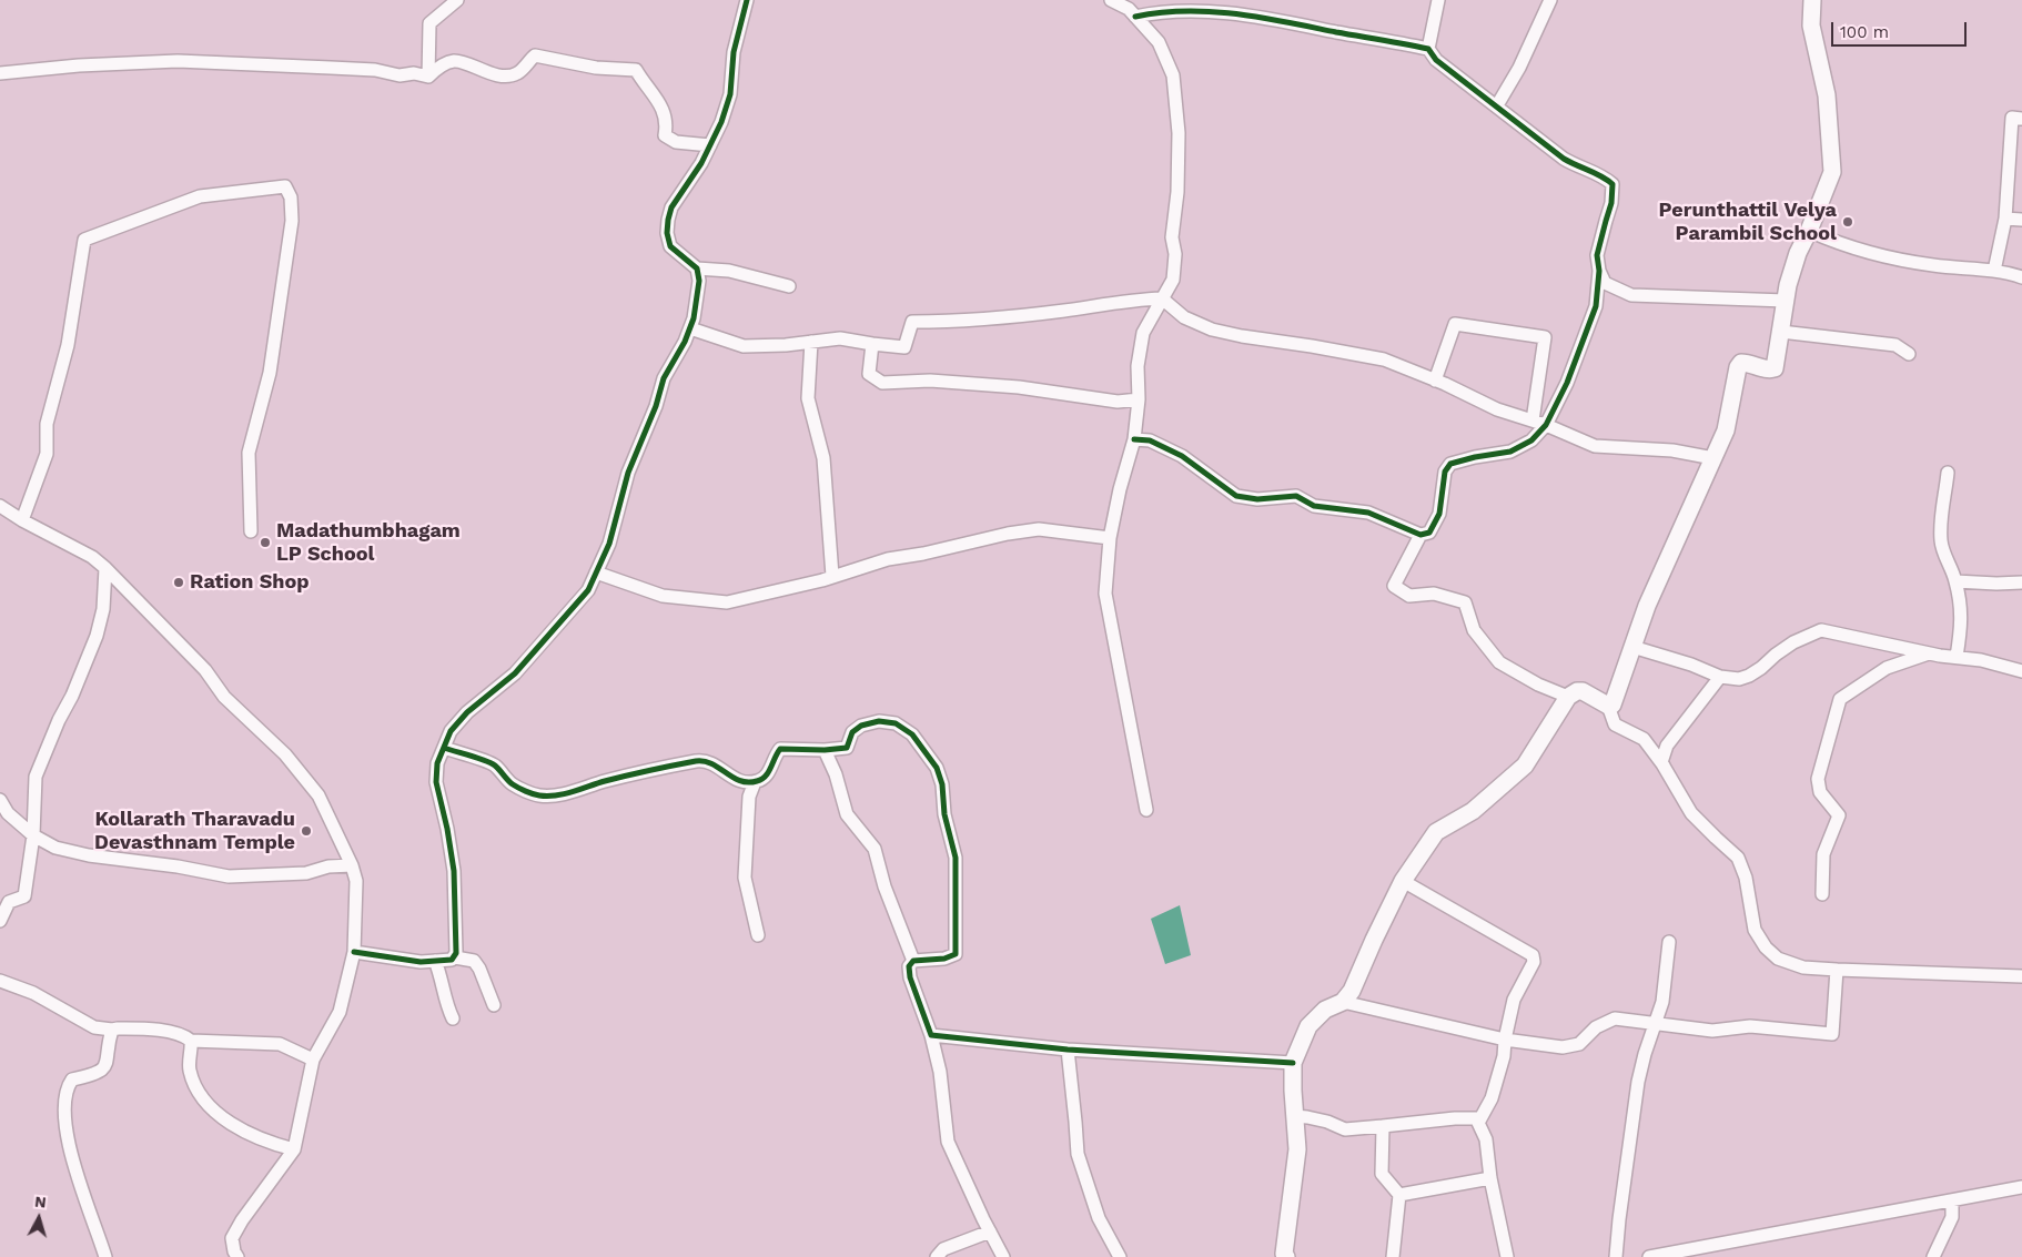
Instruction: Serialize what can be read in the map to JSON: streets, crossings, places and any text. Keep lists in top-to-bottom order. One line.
{"places":["Perunthattil Velya Parambil School","Madathumbhagam LP School","Ration Shop","Kollarath Tharavadu Devasthnam Temple"],"scale_bar":"100 m","north":"top"}
